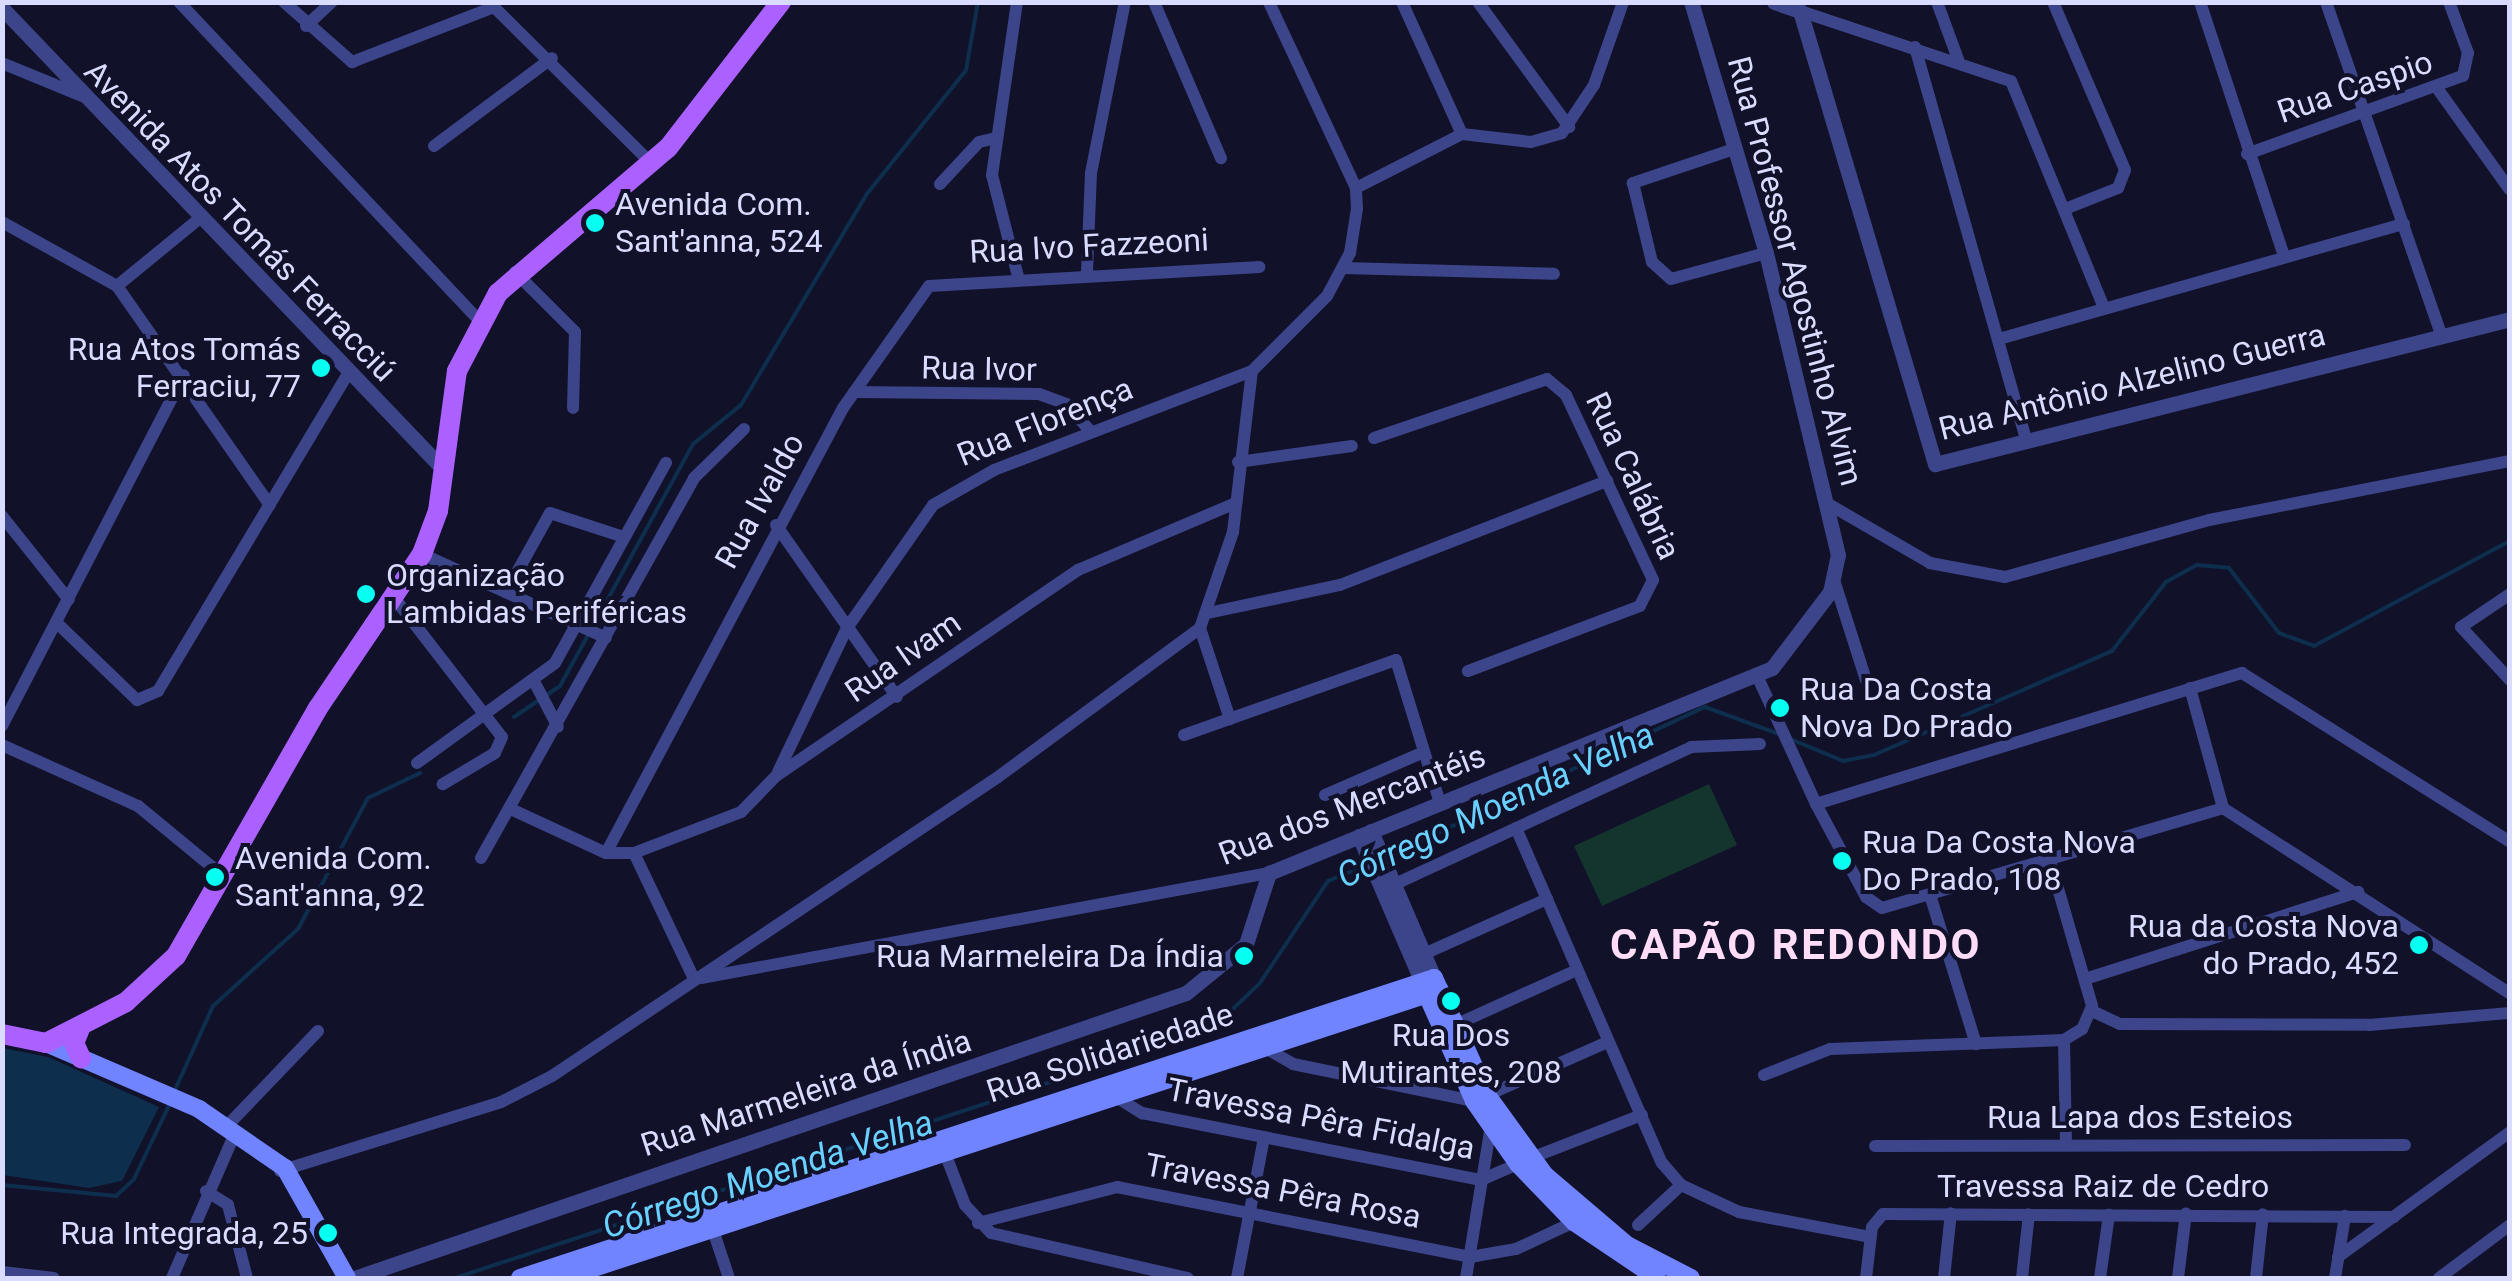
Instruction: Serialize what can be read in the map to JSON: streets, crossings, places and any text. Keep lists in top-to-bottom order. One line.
{"streets":{"main road":["Rua Solidariedade"],"street":["Rua Caspio","Avenida Atos Tomás Ferracciú","Rua Ivo Fazzeoni","Rua Professor Agostinho Alvim","Rua Ivor","Rua Antônio Alzelino Guerra","Rua Florença","Rua Calábria","Rua Ivaldo","Rua Ivam","Rua dos Mercantéis","Rua Marmeleira da Índia","Rua Lapa dos Esteios","Travessa Pêra Fidalga","Travessa Raiz de Cedro","Travessa Pêra Rosa"]},"crossings":[["Rua Ivo Fazzeoni","Rua Ivaldo"],["Rua Ivor","Rua Florença"],["Rua Ivor","Rua Ivaldo"],["Rua Florença","Rua Ivam"],["Rua Ivaldo","Rua Ivam"],["Rua dos Mercantéis","Rua Marmeleira da Índia"],["Rua Solidariedade","Travessa Pêra Fidalga"]],"districts":["CAPÃO REDONDO"],"water":["Córrego Moenda Velha"],"places":["Avenida Com. Sant'anna, 524","Rua Atos Tomás Ferraciu, 77","Organização Lambidas Periféricas","Rua Da Costa Nova Do Prado","Rua Da Costa Nova Do Prado, 108","Avenida Com. Sant'anna, 92","Rua da Costa Nova do Prado, 452","Rua Marmeleira Da Índia","Rua Dos Mutirantes, 208","Rua Integrada, 25"]}
